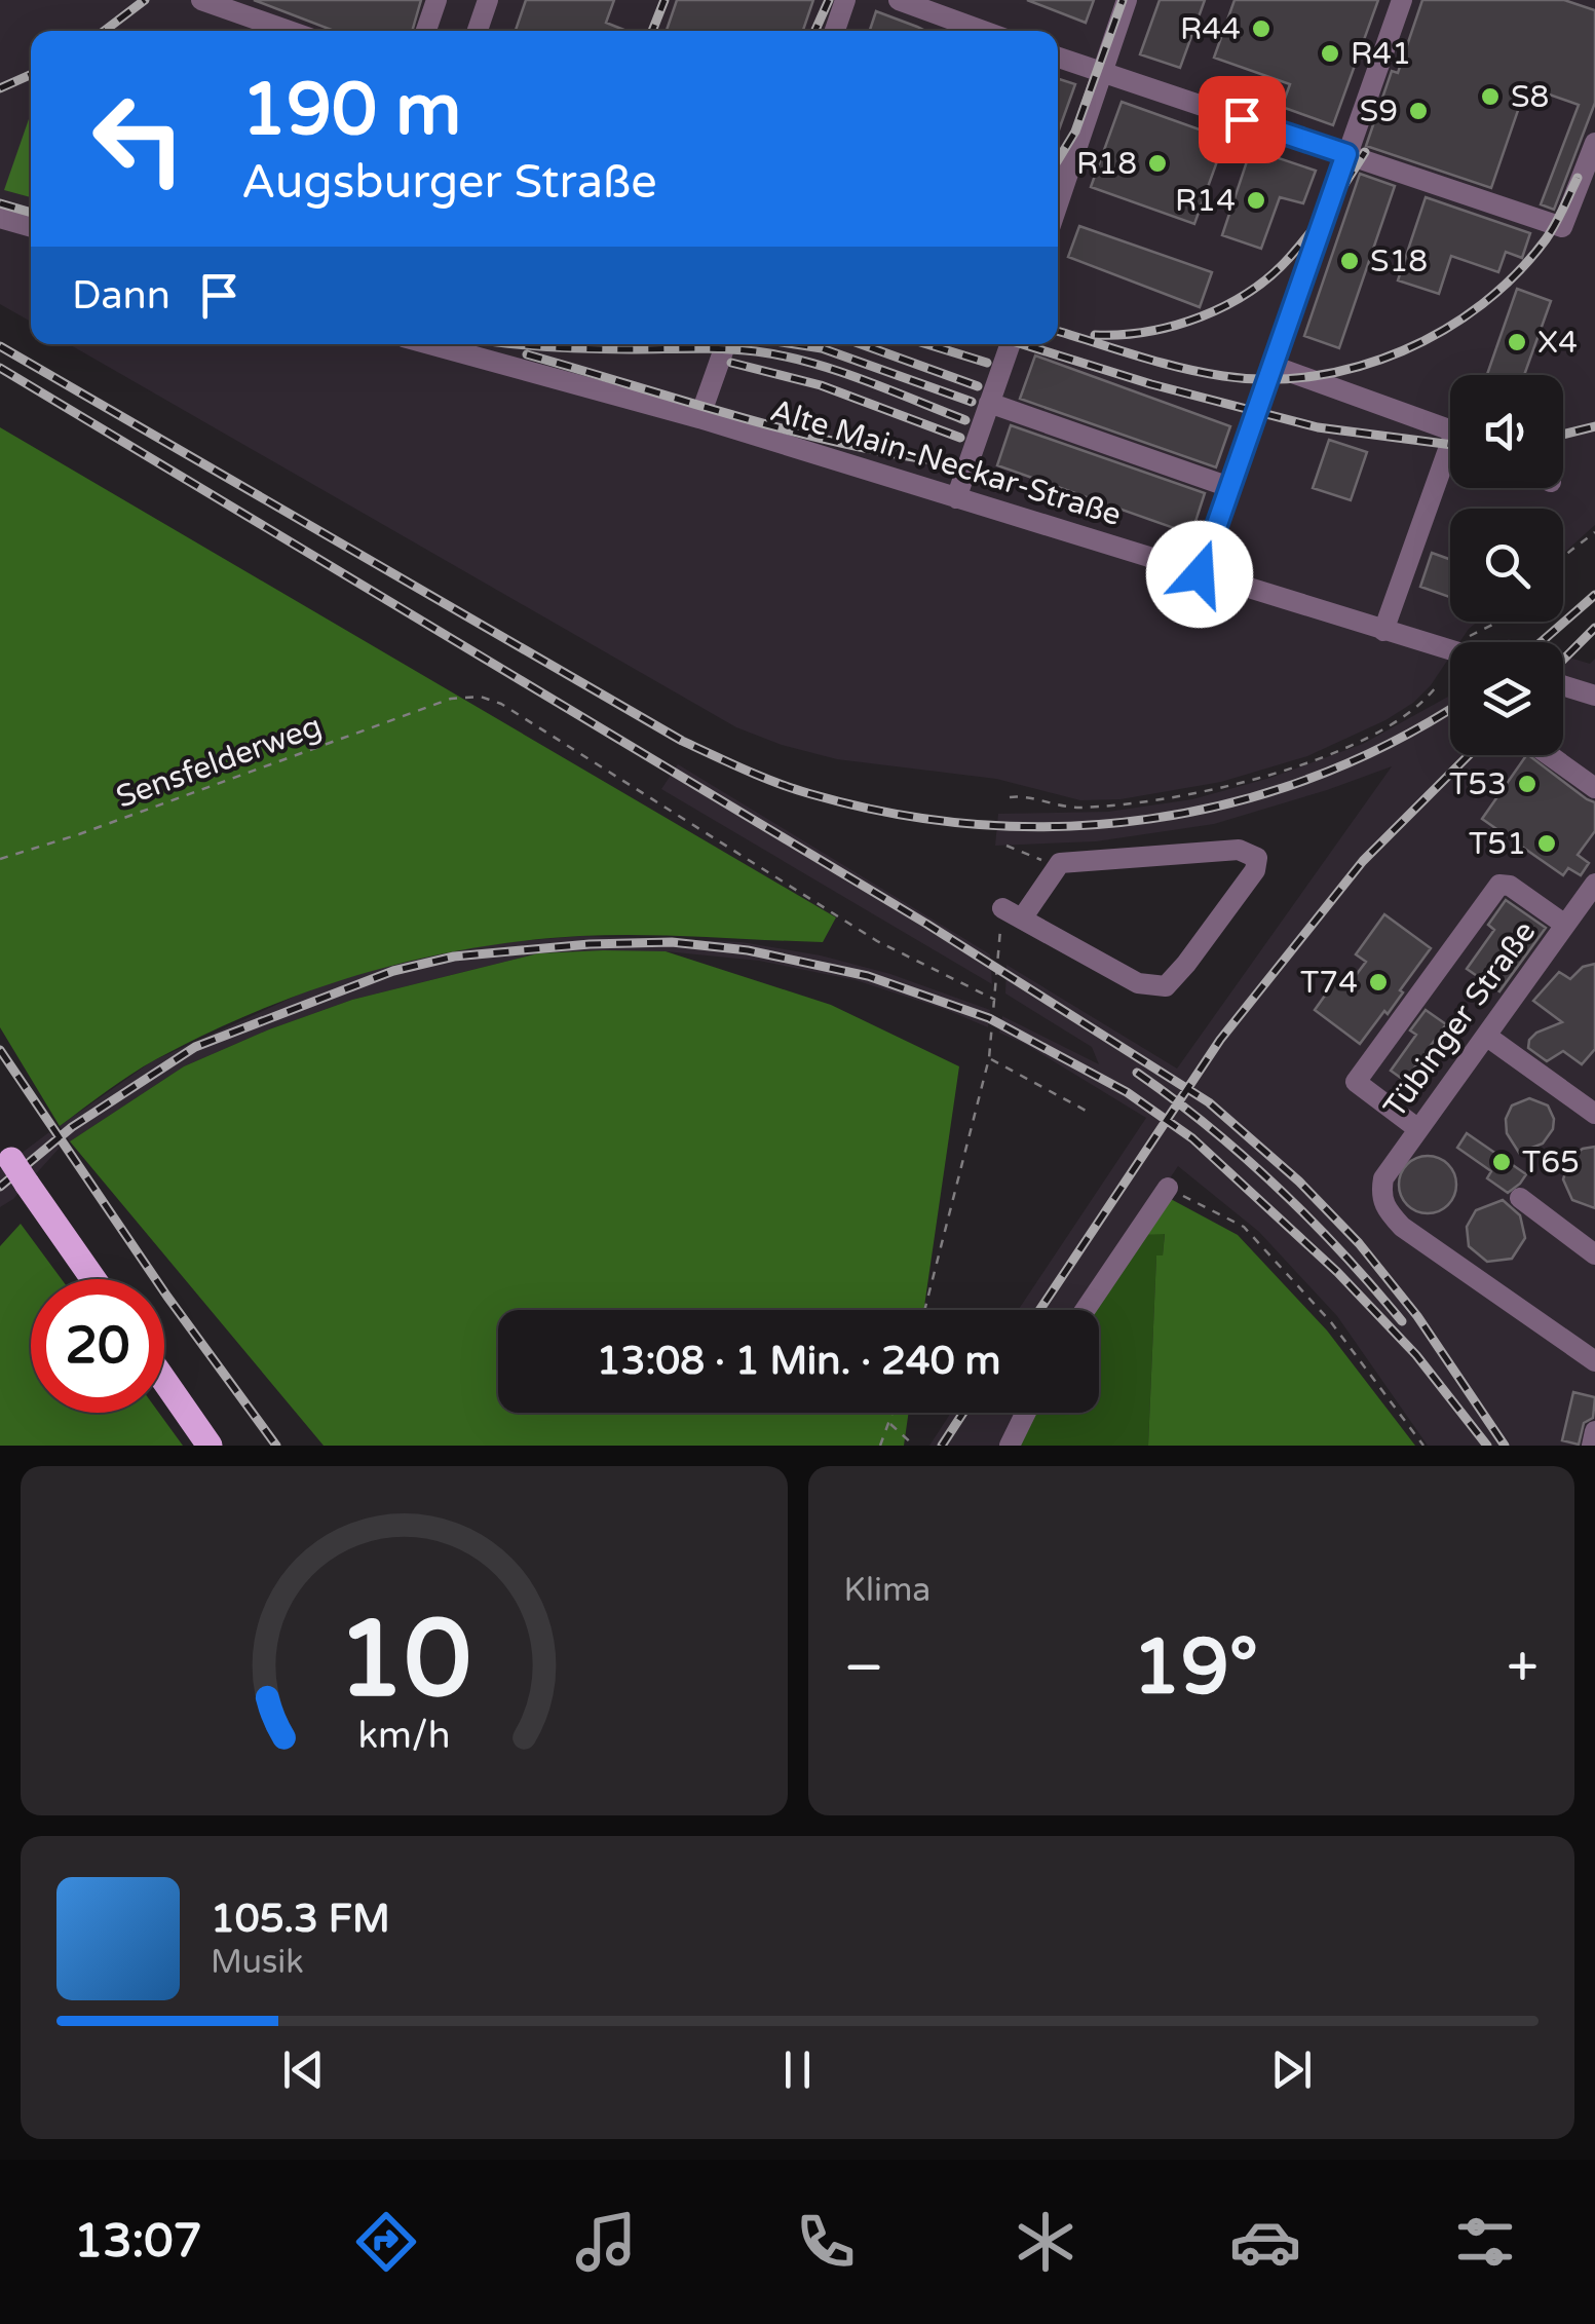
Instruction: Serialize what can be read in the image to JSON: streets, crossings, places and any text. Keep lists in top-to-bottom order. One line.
{"streets":{"street":["Alte Main-Neckar-Straße","Tübinger Straße"],"path":["Sensfelderweg"]},"places":["R44","R41","S8","S9","R18","R14","S18","X4","T53","T51","T74","T65"],"page":{"turn":["190 m","Augsburger Straße"],"then":"Dann","limit":"20","trip":"13:08 · 1 Min. · 240 m","tile":"Klima","heat":["−","19°","+"],"song":["105.3 FM","Musik"],"tabs":"13:07","gauge":["10","km/h"]}}
